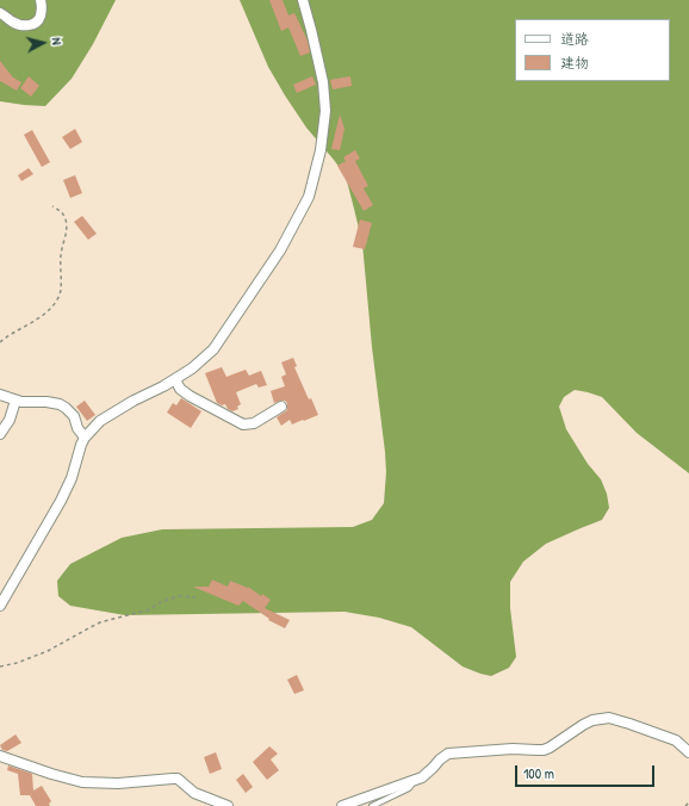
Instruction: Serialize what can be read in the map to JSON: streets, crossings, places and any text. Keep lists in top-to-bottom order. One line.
{"legend":["道路","建物"],"scale_bar":"100 m","north":"right"}
